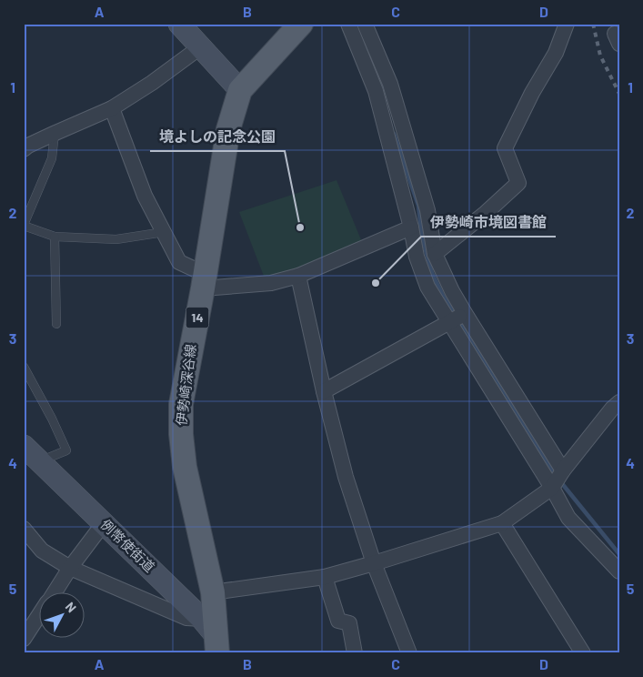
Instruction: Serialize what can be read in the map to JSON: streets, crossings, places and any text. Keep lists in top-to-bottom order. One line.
{"streets":{"main road":["14","伊勢崎深谷線","例幣使街道"]},"crossings":[["伊勢崎深谷線","例幣使街道"]],"places":["境よしの記念公園","伊勢崎市境図書館"],"north":"top right","grid":{"columns":["A","B","C","D"],"rows":["1","2","3","4","5"]}}
